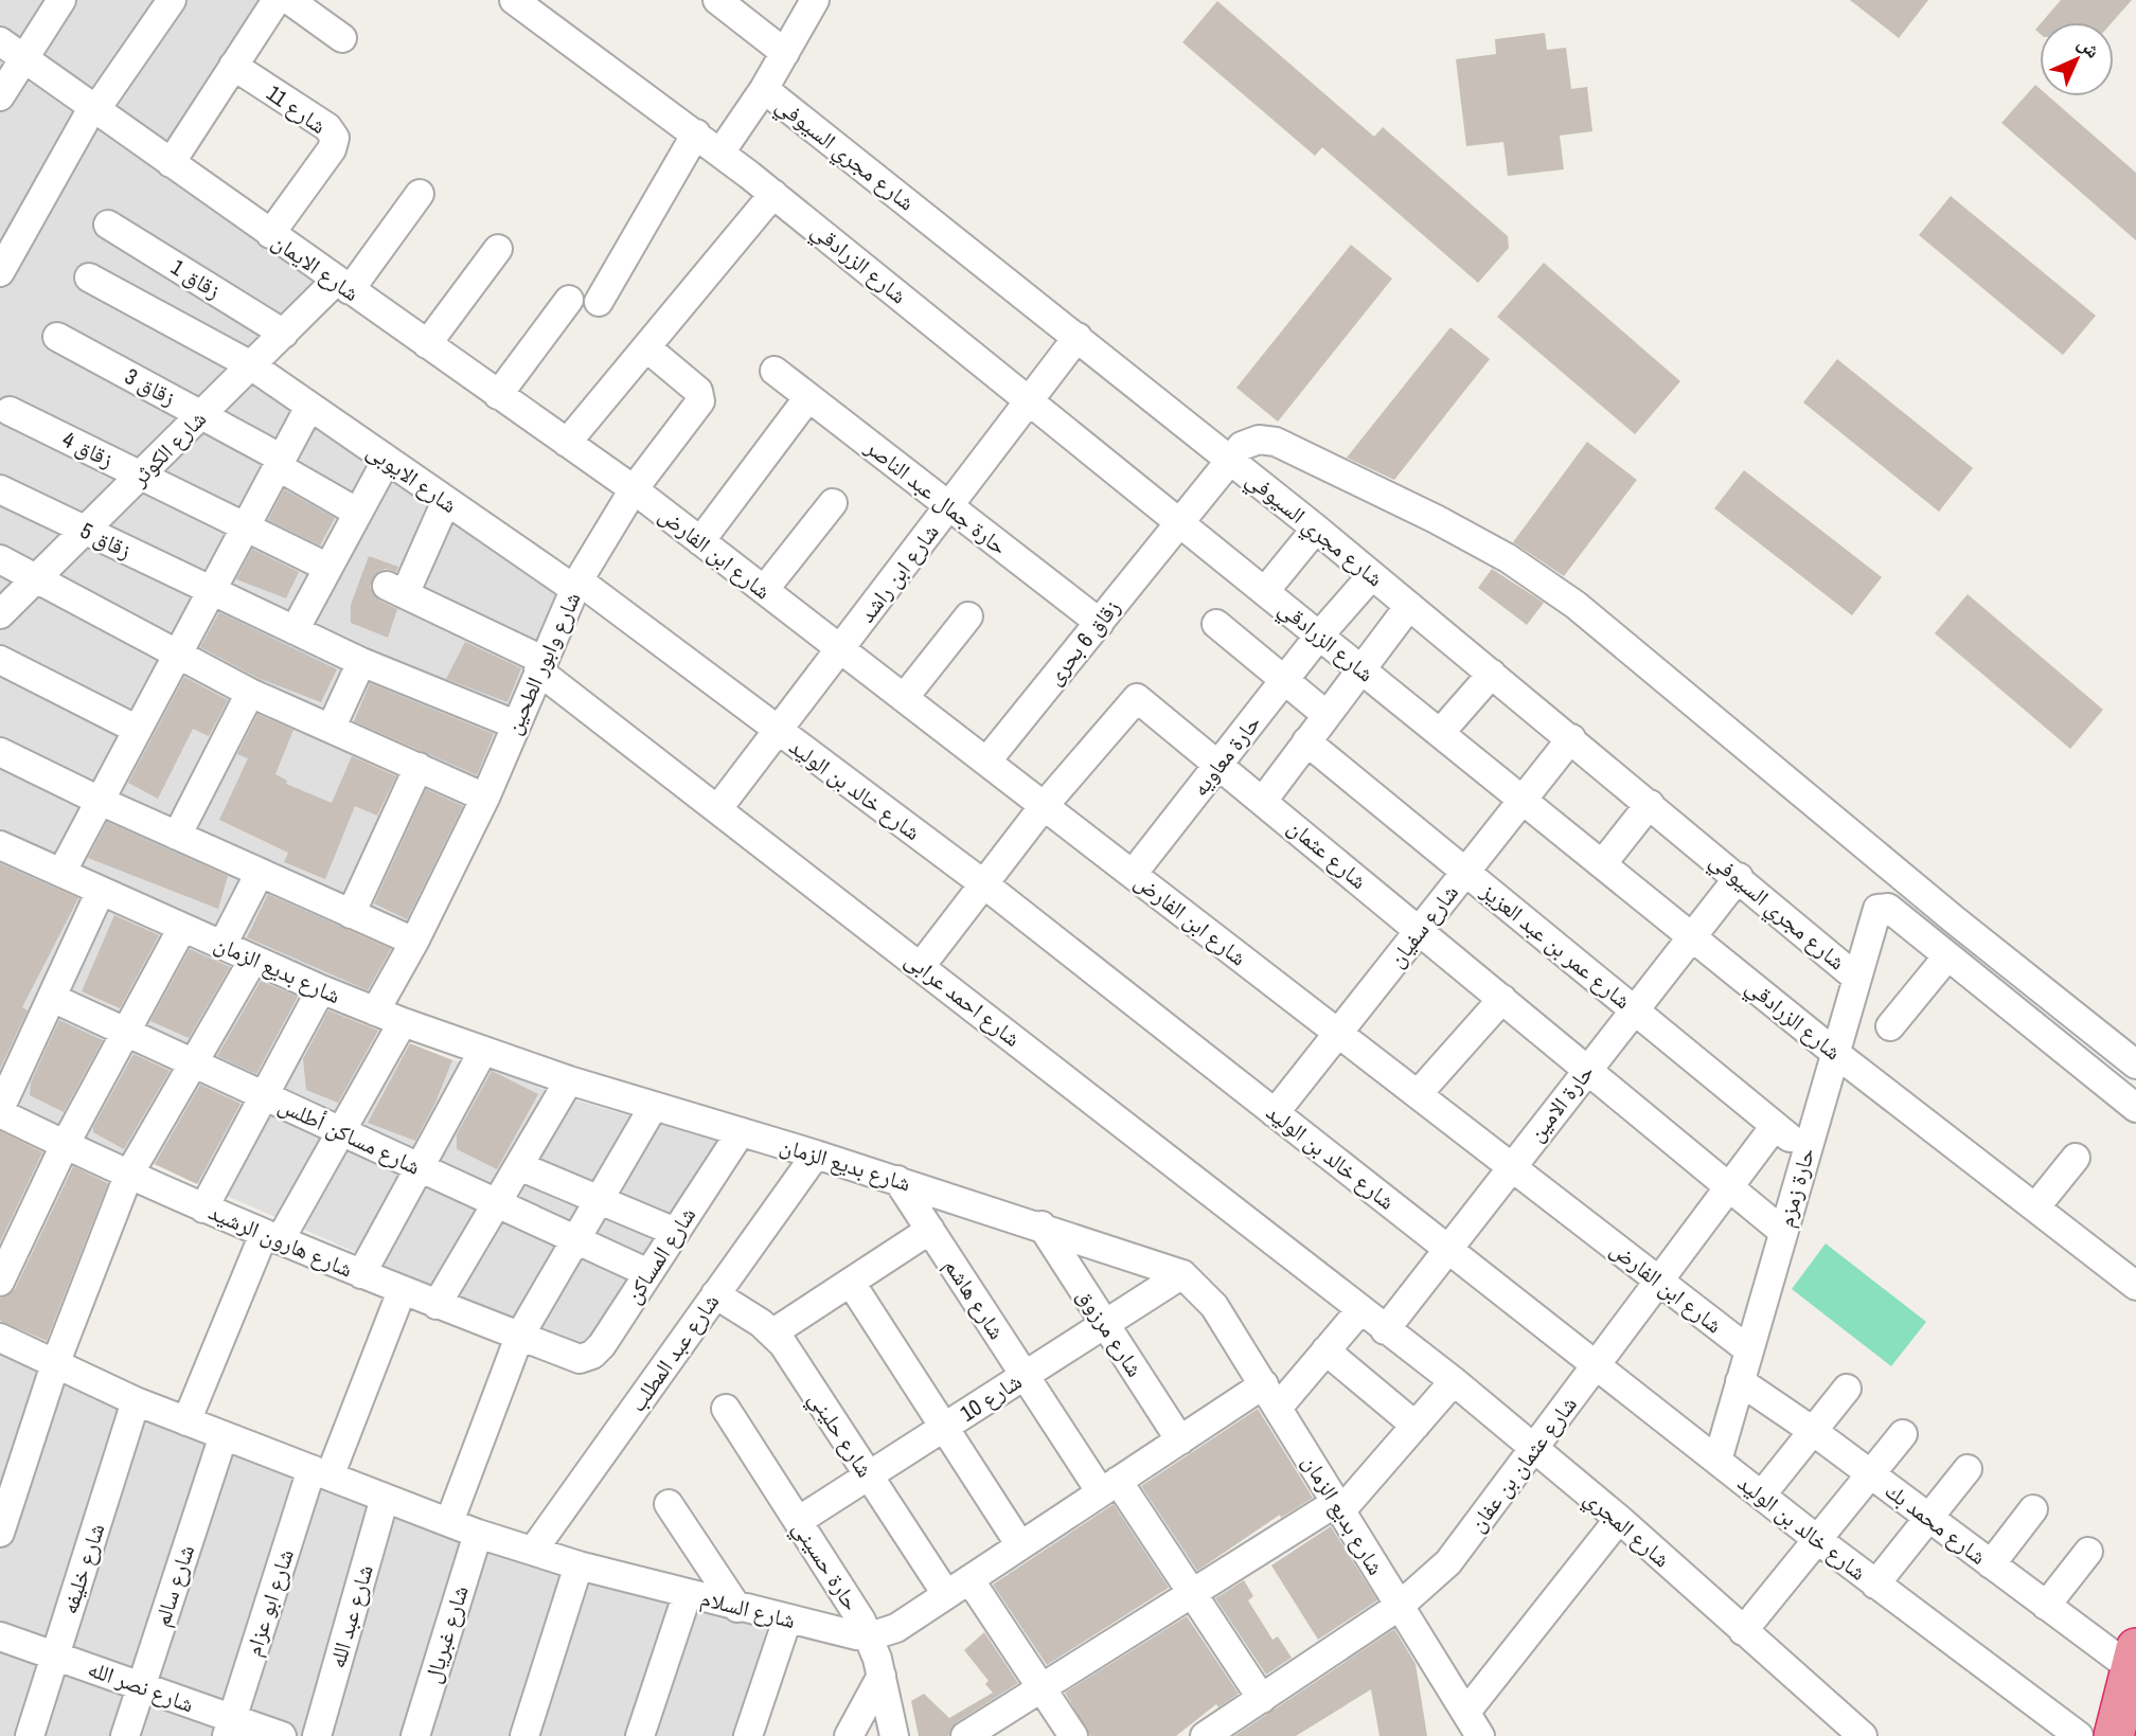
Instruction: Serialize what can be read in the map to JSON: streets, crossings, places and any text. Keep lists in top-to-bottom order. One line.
{"streets":{"street":["شارع 11","شارع مجري السيوفي","شارع الزرادقي","شارع الايمان","زقاق 1","زقاق 3","شارع الكوثر","زقاق 4","شارع الايوبى","حارة جمال عبد الناصر","زقاق 5","شارع ابن الفارض","شارع ابن راشد","زقاق 6 بحرى","شارع وابور الطحين","حارة معاويه","شارع خالد بن الوليد","شارع عثمان","شارع سفيان","شارع عمر بن عبد العزيز","شارع بديع الزمان","شارع احمد عرابى","حارة الامين","شارع مساكن أطلس","حارة زمزم","شارع هارون الرشيد","شارع المساكن","شارع هاشم","شارع مرزوق","شارع عبد المطلب","شارع 10","شارع حليني","شارع عثمان بن عفان","شارع محمد بك","شارع المجري","حارة حسيني","شارع خليفه","شارع سالم","شارع ابو عزام","شارع السلام","شارع عبد الله","شارع غبريال","شارع نصر الله"]},"crossings":[["شارع 11","شارع الايمان"],["شارع مجري السيوفي","شارع ابن راشد"],["شارع مجري السيوفي","زقاق 6 بحرى"],["شارع مجري السيوفي","حارة معاويه"],["شارع مجري السيوفي","شارع سفيان"],["شارع مجري السيوفي","حارة الامين"],["شارع مجري السيوفي","حارة زمزم"],["شارع الزرادقي","شارع ابن راشد"],["شارع الزرادقي","زقاق 6 بحرى"],["شارع الزرادقي","حارة معاويه"],["شارع الزرادقي","شارع سفيان"],["شارع الزرادقي","حارة الامين"],["شارع الزرادقي","حارة زمزم"],["شارع الايمان","شارع الكوثر"],["شارع الايمان","شارع ابن الفارض"],["شارع الايمان","شارع وابور الطحين"],["زقاق 1","شارع الكوثر"],["زقاق 3","شارع الكوثر"],["شارع الكوثر","زقاق 4"],["شارع الكوثر","شارع الايوبى"],["شارع الكوثر","زقاق 5"],["شارع الايوبى","شارع وابور الطحين"],["شارع الايوبى","شارع خالد بن الوليد"],["شارع الايوبى","شارع احمد عرابى"],["حارة جمال عبد الناصر","شارع ابن راشد"],["حارة جمال عبد الناصر","زقاق 6 بحرى"],["زقاق 5","شارع وابور الطحين"],["شارع ابن الفارض","شارع ابن راشد"],["شارع ابن الفارض","زقاق 6 بحرى"],["شارع ابن الفارض","شارع وابور الطحين"],["شارع ابن الفارض","حارة معاويه"],["شارع ابن الفارض","شارع عثمان"],["شارع ابن الفارض","شارع سفيان"],["شارع ابن الفارض","حارة الامين"],["شارع ابن الفارض","حارة زمزم"],["شارع ابن الفارض","شارع عثمان بن عفان"],["شارع ابن راشد","شارع خالد بن الوليد"],["شارع ابن راشد","شارع احمد عرابى"],["شارع وابور الطحين","شارع خالد بن الوليد"],["شارع وابور الطحين","شارع بديع الزمان"],["شارع وابور الطحين","شارع احمد عرابى"],["حارة معاويه","شارع عثمان"],["شارع خالد بن الوليد","شارع عثمان"],["شارع خالد بن الوليد","شارع سفيان"],["شارع خالد بن الوليد","حارة الامين"],["شارع خالد بن الوليد","حارة زمزم"],["شارع خالد بن الوليد","شارع عثمان بن عفان"],["شارع عثمان","شارع سفيان"],["شارع عثمان","شارع احمد عرابى"],["شارع عثمان","حارة الامين"],["شارع عثمان","حارة زمزم"],["شارع عثمان","شارع عثمان بن عفان"],["شارع سفيان","شارع عمر بن عبد العزيز"],["شارع عمر بن عبد العزيز","حارة الامين"],["شارع عمر بن عبد العزيز","حارة زمزم"],["شارع عمر بن عبد العزيز","شارع عثمان بن عفان"],["شارع بديع الزمان","شارع المساكن"],["شارع بديع الزمان","شارع هاشم"],["شارع بديع الزمان","شارع مرزوق"],["شارع بديع الزمان","شارع عبد المطلب"],["شارع بديع الزمان","شارع 10"],["شارع بديع الزمان","شارع عثمان بن عفان"],["شارع احمد عرابى","حارة الامين"],["شارع احمد عرابى","شارع المجري"],["حارة الامين","شارع المجري"],["شارع مساكن أطلس","شارع المساكن"],["حارة زمزم","شارع محمد بك"],["شارع هارون الرشيد","شارع المساكن"],["شارع هارون الرشيد","شارع ابو عزام"],["شارع هاشم","شارع 10"],["شارع هاشم","شارع عثمان بن عفان"],["شارع مرزوق","شارع 10"],["شارع عبد المطلب","شارع حليني"],["شارع عبد المطلب","شارع السلام"],["شارع 10","شارع حليني"],["شارع 10","حارة حسيني"],["شارع عثمان بن عفان","شارع المجري"],["حارة حسيني","شارع السلام"],["شارع خليفه","شارع السلام"],["شارع خليفه","شارع نصر الله"],["شارع سالم","شارع السلام"],["شارع سالم","شارع نصر الله"],["شارع ابو عزام","شارع السلام"],["شارع ابو عزام","شارع نصر الله"],["شارع السلام","شارع عبد الله"],["شارع السلام","شارع غبريال"]],"north":"top right"}
